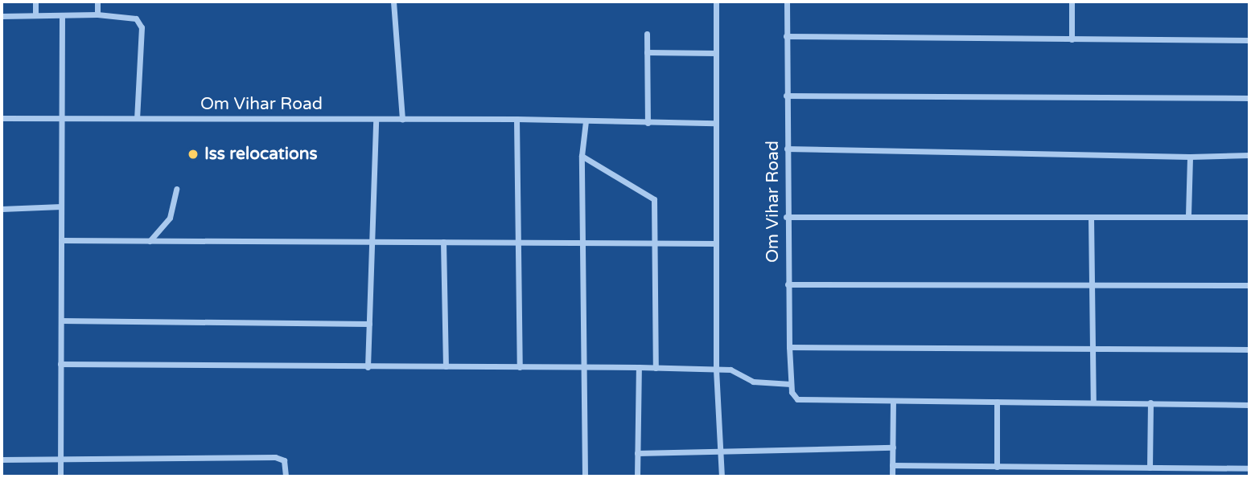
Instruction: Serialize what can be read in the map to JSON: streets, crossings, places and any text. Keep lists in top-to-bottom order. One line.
{"streets":{"street":["Om Vihar Road"]},"places":["Iss relocations"]}
